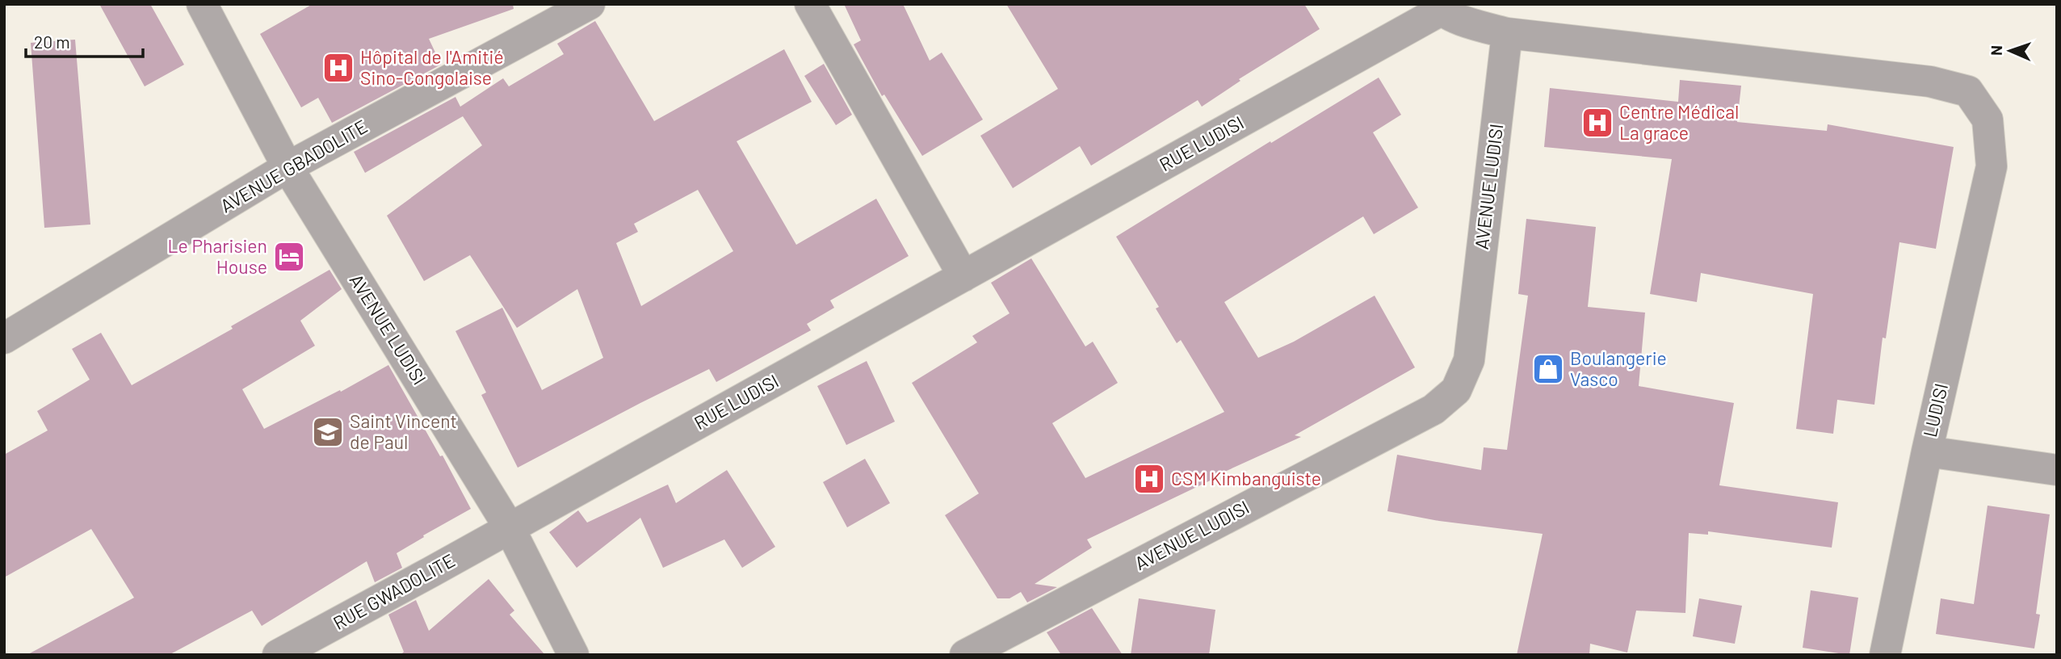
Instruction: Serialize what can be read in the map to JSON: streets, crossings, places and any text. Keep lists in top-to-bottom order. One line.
{"streets":{"street":["RUE LUDISI","AVENUE GBADOLITE","AVENUE LUDISI","LUDISI","RUE GWADOLITE"]},"crossings":[["RUE LUDISI","AVENUE LUDISI"],["RUE LUDISI","RUE GWADOLITE"],["AVENUE GBADOLITE","AVENUE LUDISI"],["AVENUE LUDISI","LUDISI"],["AVENUE LUDISI","RUE GWADOLITE"]],"places":{"hospital":["Hôpital de l'Amitié Sino-Congolaise","Centre Médical La grace","CSM Kimbanguiste"],"hotel":["Le Pharisien House"],"shop":["Boulangerie Vasco"],"school or university":["Saint Vincent de Paul"]},"scale_bar":"20 m","north":"left"}
